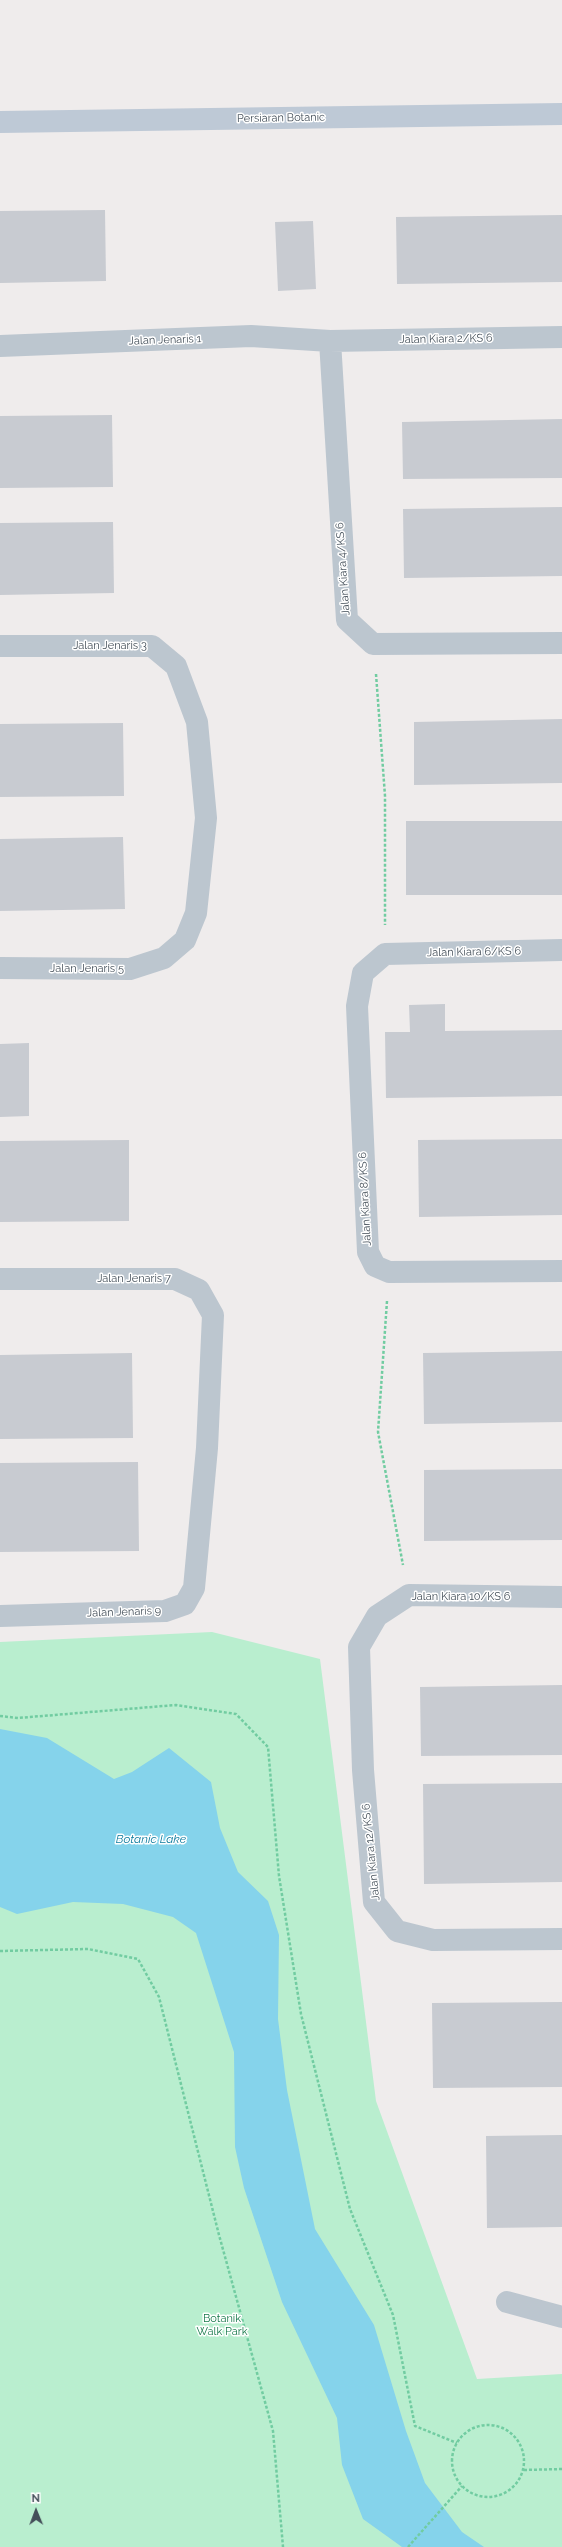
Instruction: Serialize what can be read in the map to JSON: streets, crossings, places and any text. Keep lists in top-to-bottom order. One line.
{"streets":{"main road":["Persiaran Botanic"],"street":["Jalan Kiara 2/KS 6","Jalan Jenaris 1","Jalan Kiara 4/KS 6","Jalan Jenaris 3","Jalan Kiara 6/KS 6","Jalan Jenaris 5","Jalan Kiara 8/KS 6","Jalan Jenaris 7","Jalan Kiara 10/KS 6","Jalan Jenaris 9","Jalan Kiara 12/KS 6"]},"crossings":[["Jalan Kiara 2/KS 6","Jalan Jenaris 1"],["Jalan Kiara 2/KS 6","Jalan Kiara 4/KS 6"],["Jalan Jenaris 1","Jalan Kiara 4/KS 6"],["Jalan Jenaris 3","Jalan Jenaris 5"],["Jalan Kiara 6/KS 6","Jalan Kiara 8/KS 6"],["Jalan Jenaris 7","Jalan Jenaris 9"],["Jalan Kiara 10/KS 6","Jalan Kiara 12/KS 6"]],"water":["Botanic Lake"],"parks":["Botanik Walk Park"],"north":"top"}
